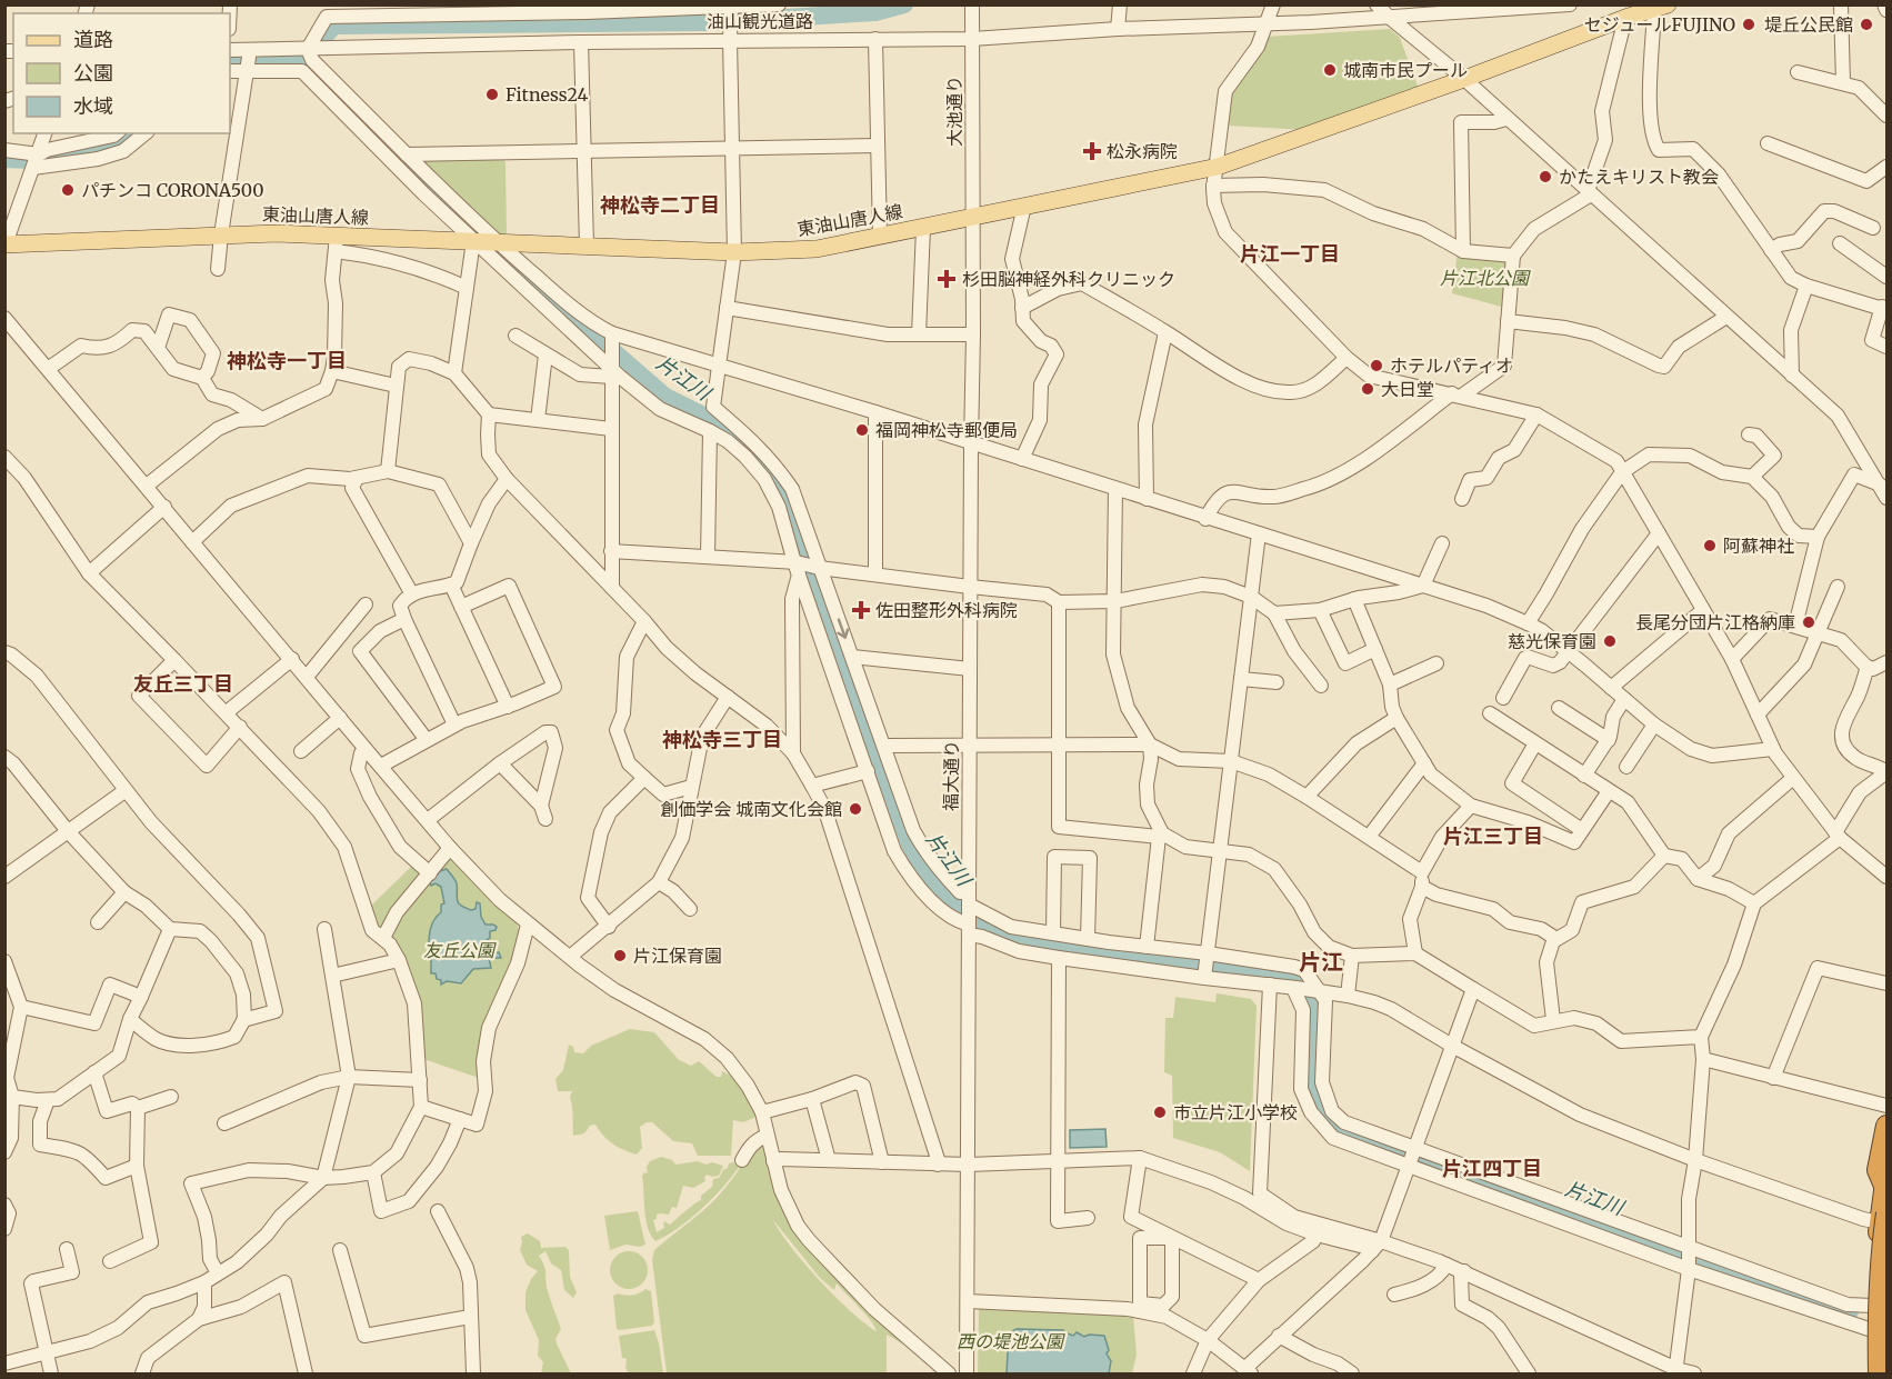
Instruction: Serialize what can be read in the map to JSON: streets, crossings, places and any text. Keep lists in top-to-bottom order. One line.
{"streets":{"main road":["東油山唐人線"],"street":["油山観光道路","大池通り","福大通り"]},"crossings":[["油山観光道路","大池通り"],["大池通り","東油山唐人線"],["大池通り","福大通り"],["東油山唐人線","福大通り"]],"districts":["神松寺二丁目","片江一丁目","神松寺一丁目","友丘三丁目","神松寺三丁目","片江三丁目","片江","片江四丁目"],"water":["片江川"],"parks":["片江北公園","友丘公園","西の堤池公園"],"places":{"other":["セジュールFUJINO","堤丘公民館","城南市民プール","Fitness24","かたえキリスト教会","パチンコ CORONA500","ホテルパティオ","大日堂","福岡神松寺郵便局","阿蘇神社","長尾分団片江格納庫","慈光保育園","創価学会 城南文化会館","片江保育園","市立片江小学校"],"health":["松永病院","杉田脳神経外科クリニック","佐田整形外科病院"]},"legend":["道路","公園","水域"]}
